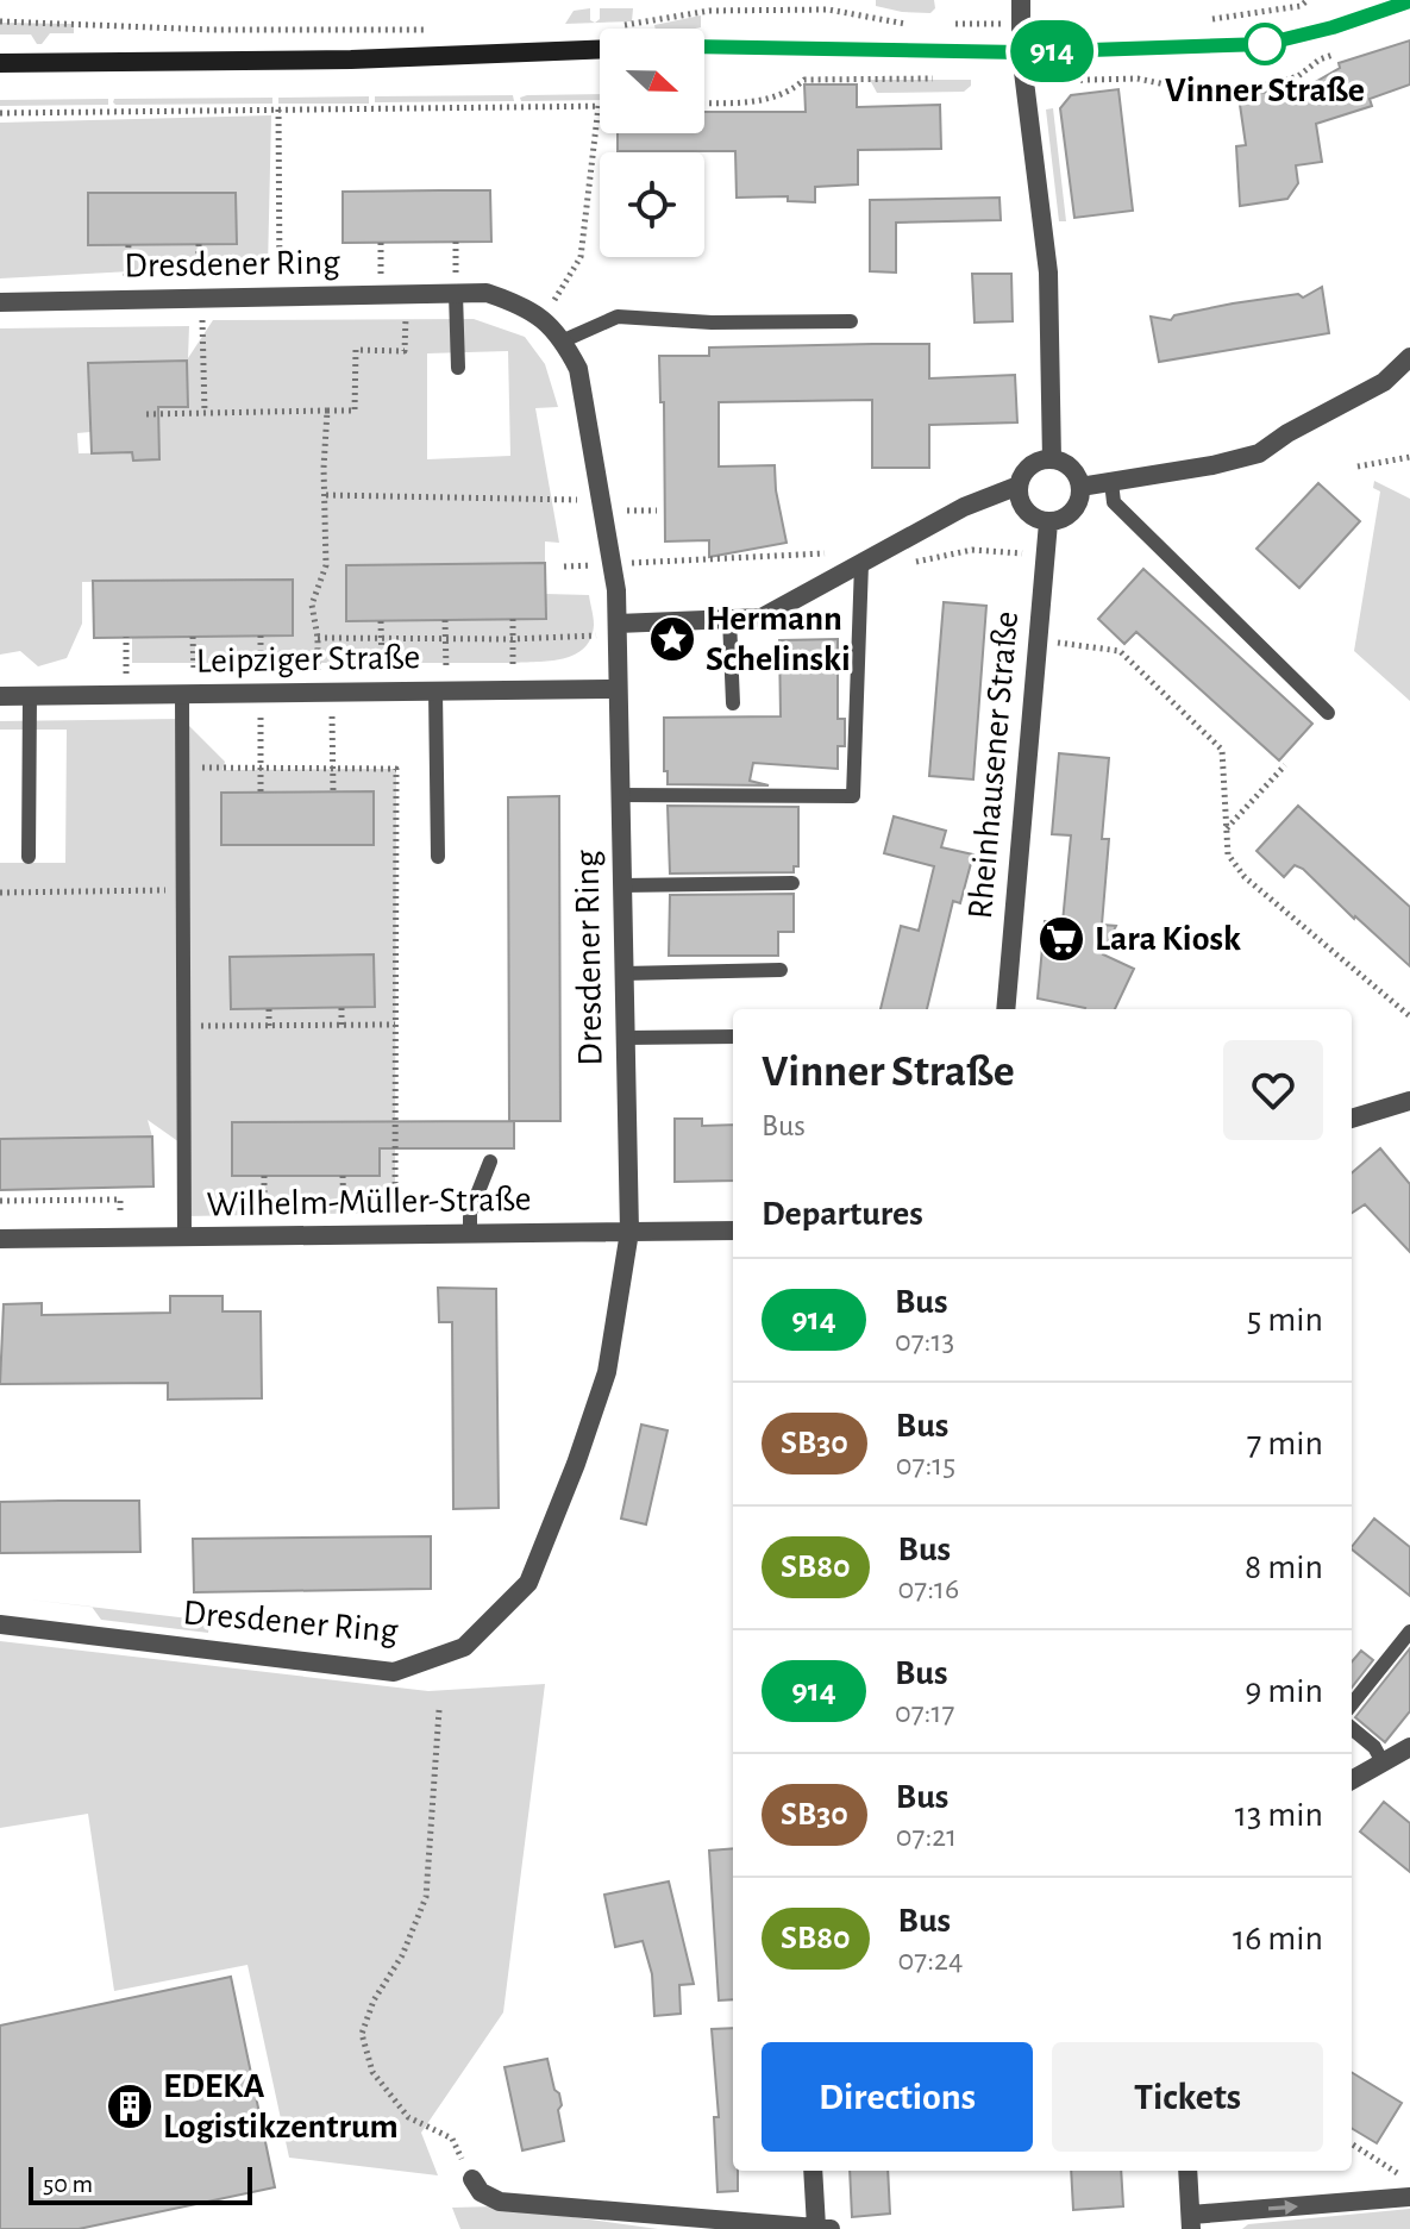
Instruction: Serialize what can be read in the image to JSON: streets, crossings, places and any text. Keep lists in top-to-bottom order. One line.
{"streets":{"street":["Dresdener Ring","Leipziger Straße","Rheinhausener Straße","Wilhelm-Müller-Straße"]},"crossings":[["Dresdener Ring","Leipziger Straße"],["Dresdener Ring","Wilhelm-Müller-Straße"]],"places":{"other":["Vinner Straße"],"place":["Hermann Schelinski"],"supermarket":["Lara Kiosk"],"building":["EDEKA Logistikzentrum"]},"lines":["bus line 914"],"scale_bar":"50 m","north":"right","page":{"on_map":"914","heading":[["Vinner Straße","Bus"],"Departures"],"list":[{"mark":"914","name":"Bus","note":"07:13","value":"5 min"},{"mark":"SB30","name":"Bus","note":"07:15","value":"7 min"},{"mark":"SB80","name":"Bus","note":"07:16","value":"8 min"},{"mark":"914","name":"Bus","note":"07:17","value":"9 min"},{"mark":"SB30","name":"Bus","note":"07:21","value":"13 min"},{"mark":"SB80","name":"Bus","note":"07:24","value":"16 min"}],"buttons":["Directions","Tickets"],"scale":"50 m"}}
